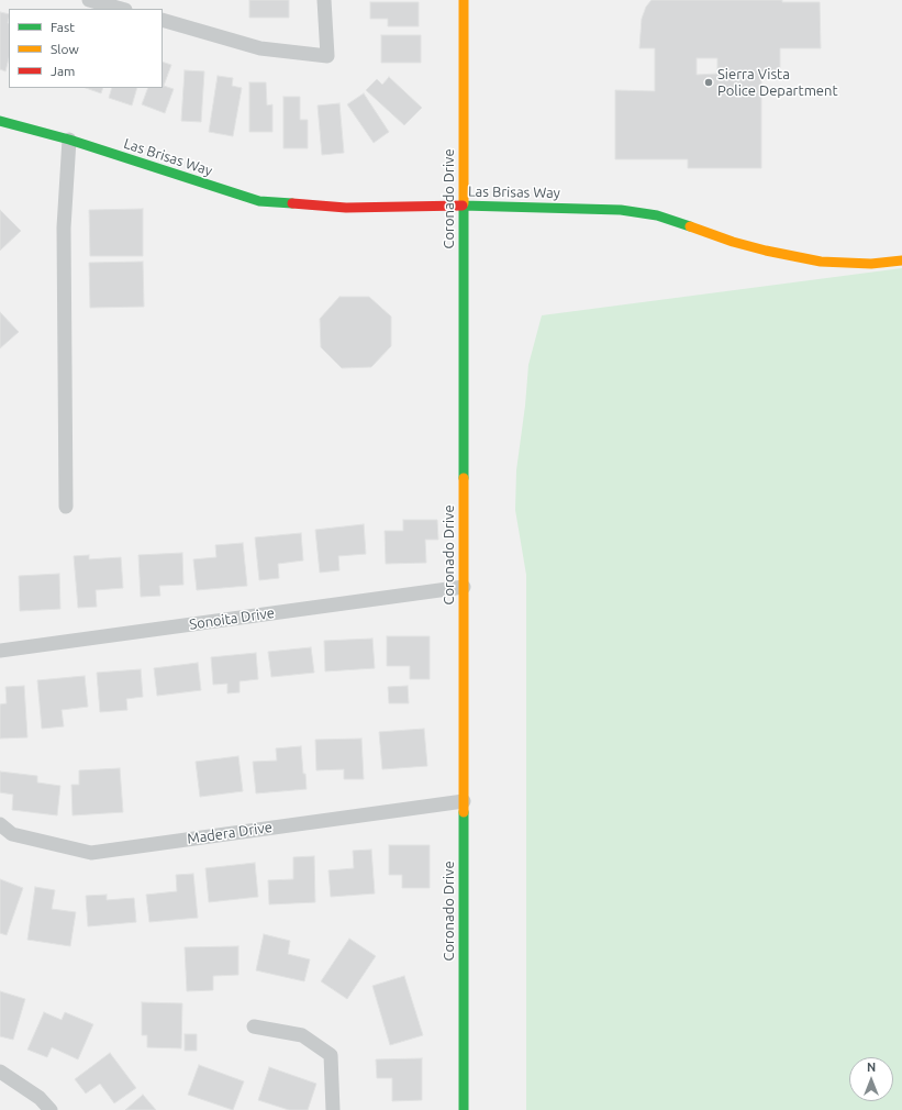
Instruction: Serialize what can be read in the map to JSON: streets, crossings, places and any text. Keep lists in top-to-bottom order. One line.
{"streets":{"street":["Las Brisas Way","Coronado Drive","Sonoita Drive","Madera Drive"]},"crossings":[["Las Brisas Way","Coronado Drive"],["Coronado Drive","Sonoita Drive"],["Coronado Drive","Madera Drive"]],"places":["Sierra Vista Police Department"],"legend":["Fast","Slow","Jam"],"north":"top"}
